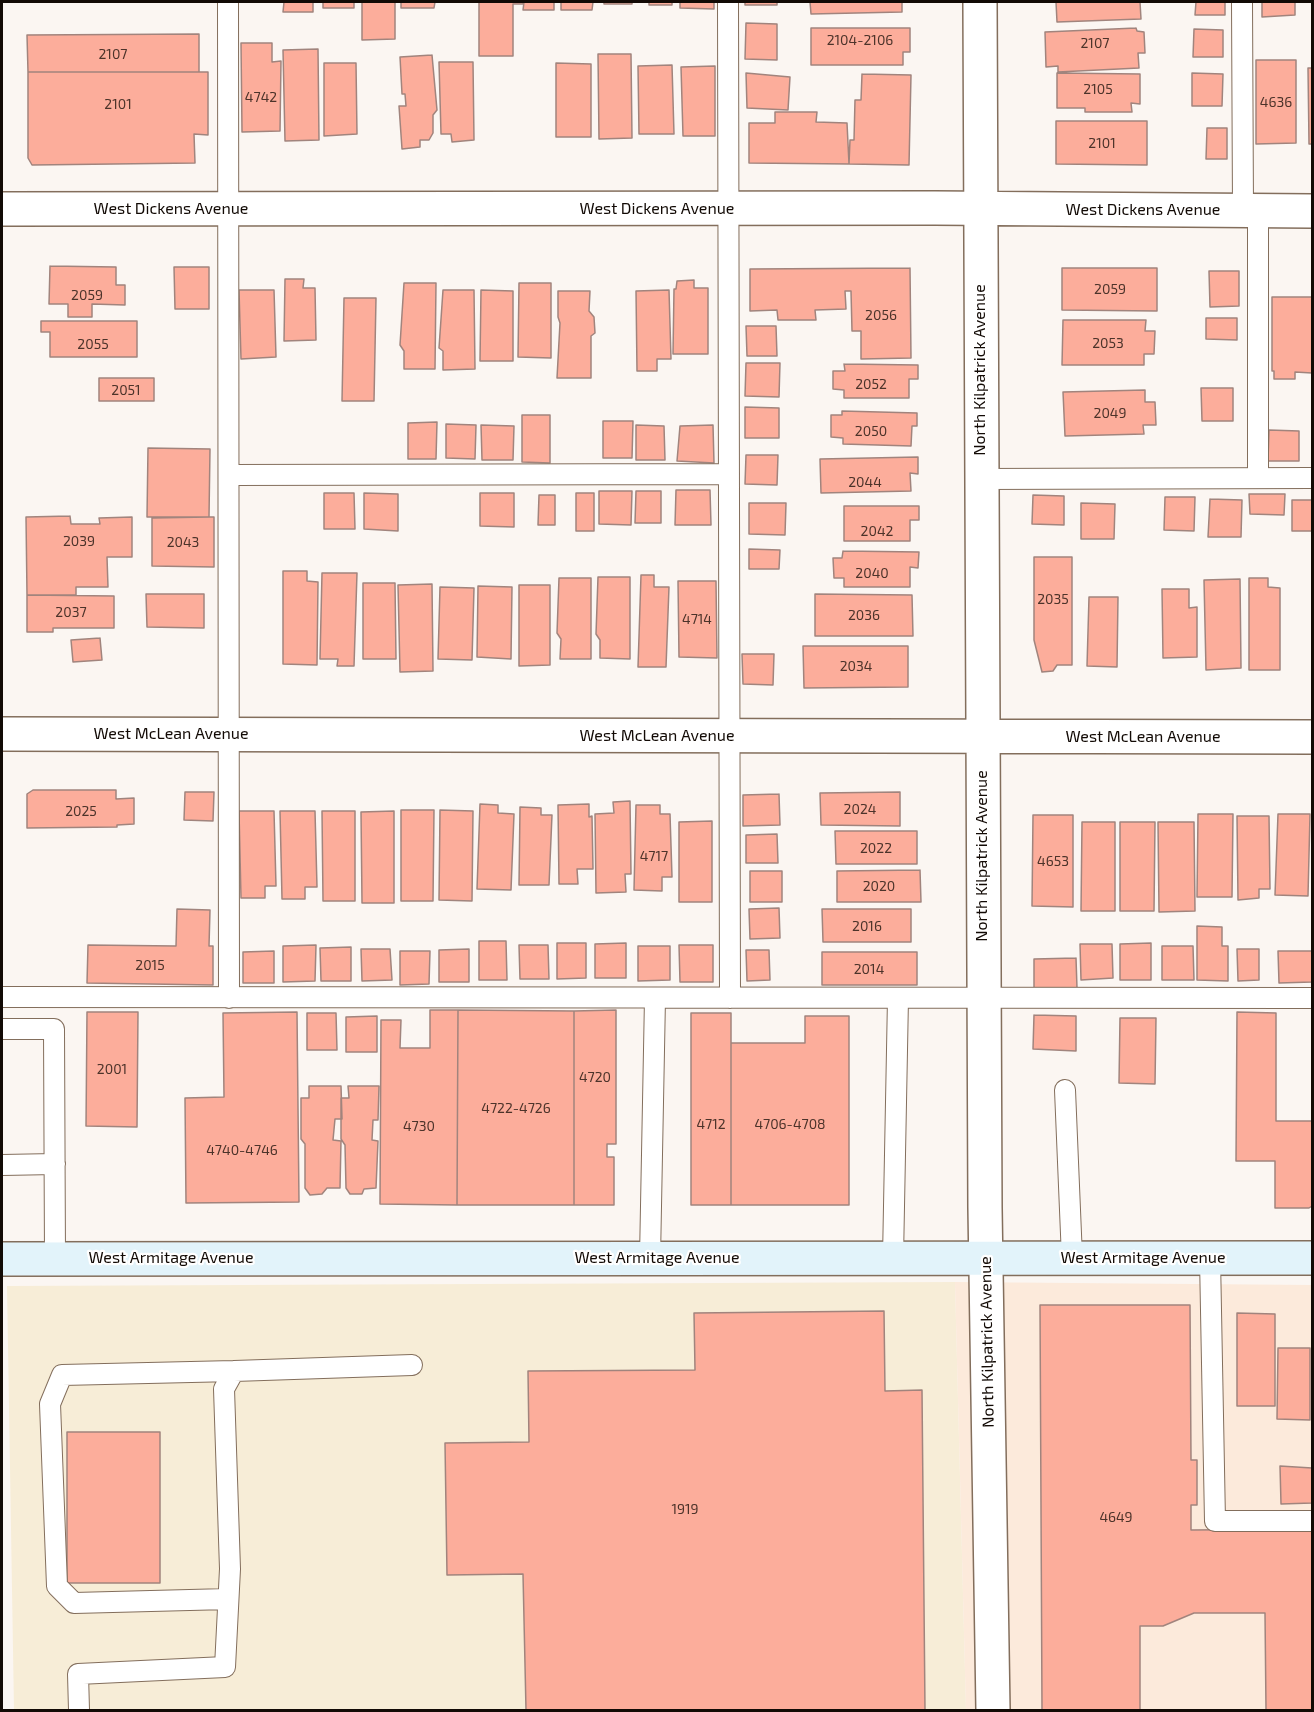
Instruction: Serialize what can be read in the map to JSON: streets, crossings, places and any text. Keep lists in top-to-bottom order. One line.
{"streets":{"main road":["West Armitage Avenue"],"street":["West Dickens Avenue","North Kilpatrick Avenue","West McLean Avenue"]},"crossings":[["West Dickens Avenue","North Kilpatrick Avenue"],["North Kilpatrick Avenue","West McLean Avenue"],["North Kilpatrick Avenue","West Armitage Avenue"]],"house_numbers":["2104-2106","2107","2107","2105","4742","4636","2101","2101","2059","2059","2056","2053","2055","2052","2051","2049","2050","2044","2042","2039","2043","2040","2035","2037","2036","4714","2034","2024","2025","2022","4717","4653","2020","2016","2015","2014","2001","4720","4722-4726","4712","4706-4708","4730","4740-4746","1919","4649"]}
